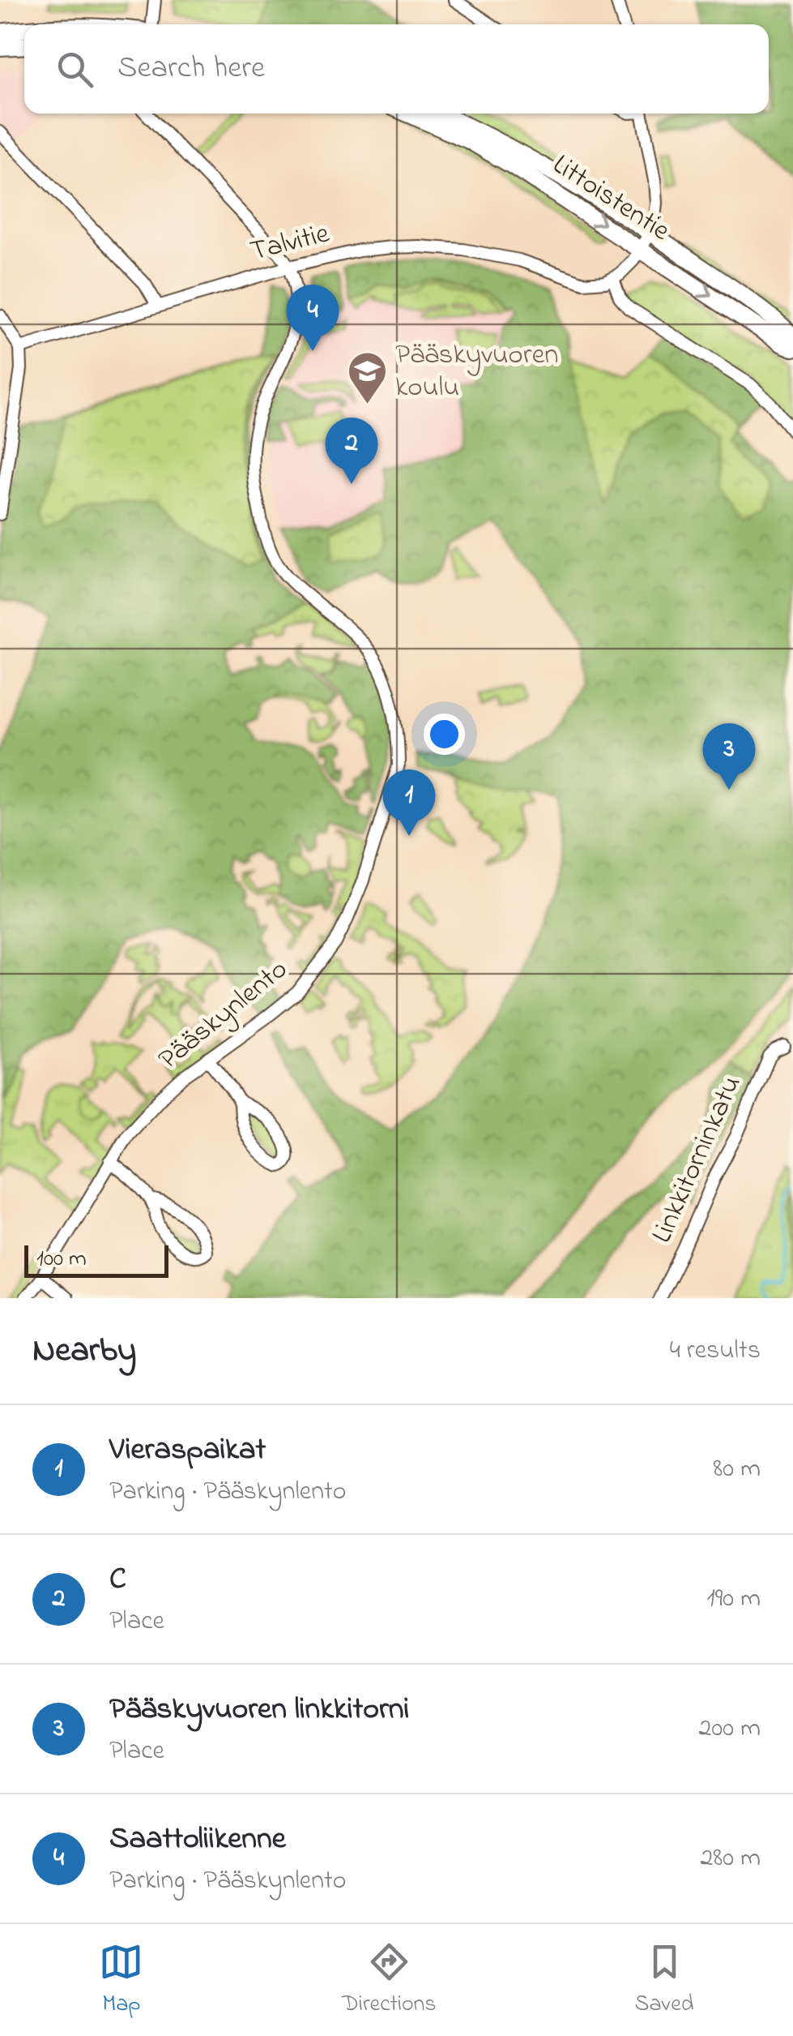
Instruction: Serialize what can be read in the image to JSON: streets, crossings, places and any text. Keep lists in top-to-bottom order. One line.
{"streets":{"main road":["Littoistentie"],"street":["Talvitie","Pääskynlento","Linkkitorninkatu"]},"crossings":[["Talvitie","Pääskynlento"]],"places":{"school or university":["Pääskyvuoren koulu"]},"scale_bar":"100 m","page":{"search":"Search here","pins":["4","2","3","1"],"scale":"100 m","heading":["Nearby","4 results"],"list":[{"mark":"1","name":"Vieraspaikat","note":"Parking · Pääskynlento","value":"80 m"},{"mark":"2","name":"C","note":"Place","value":"190 m"},{"mark":"3","name":"Pääskyvuoren linkkitorni","note":"Place","value":"200 m"},{"mark":"4","name":"Saattoliikenne","note":"Parking · Pääskynlento","value":"280 m"}],"nav":["Map","Directions","Saved"]}}
